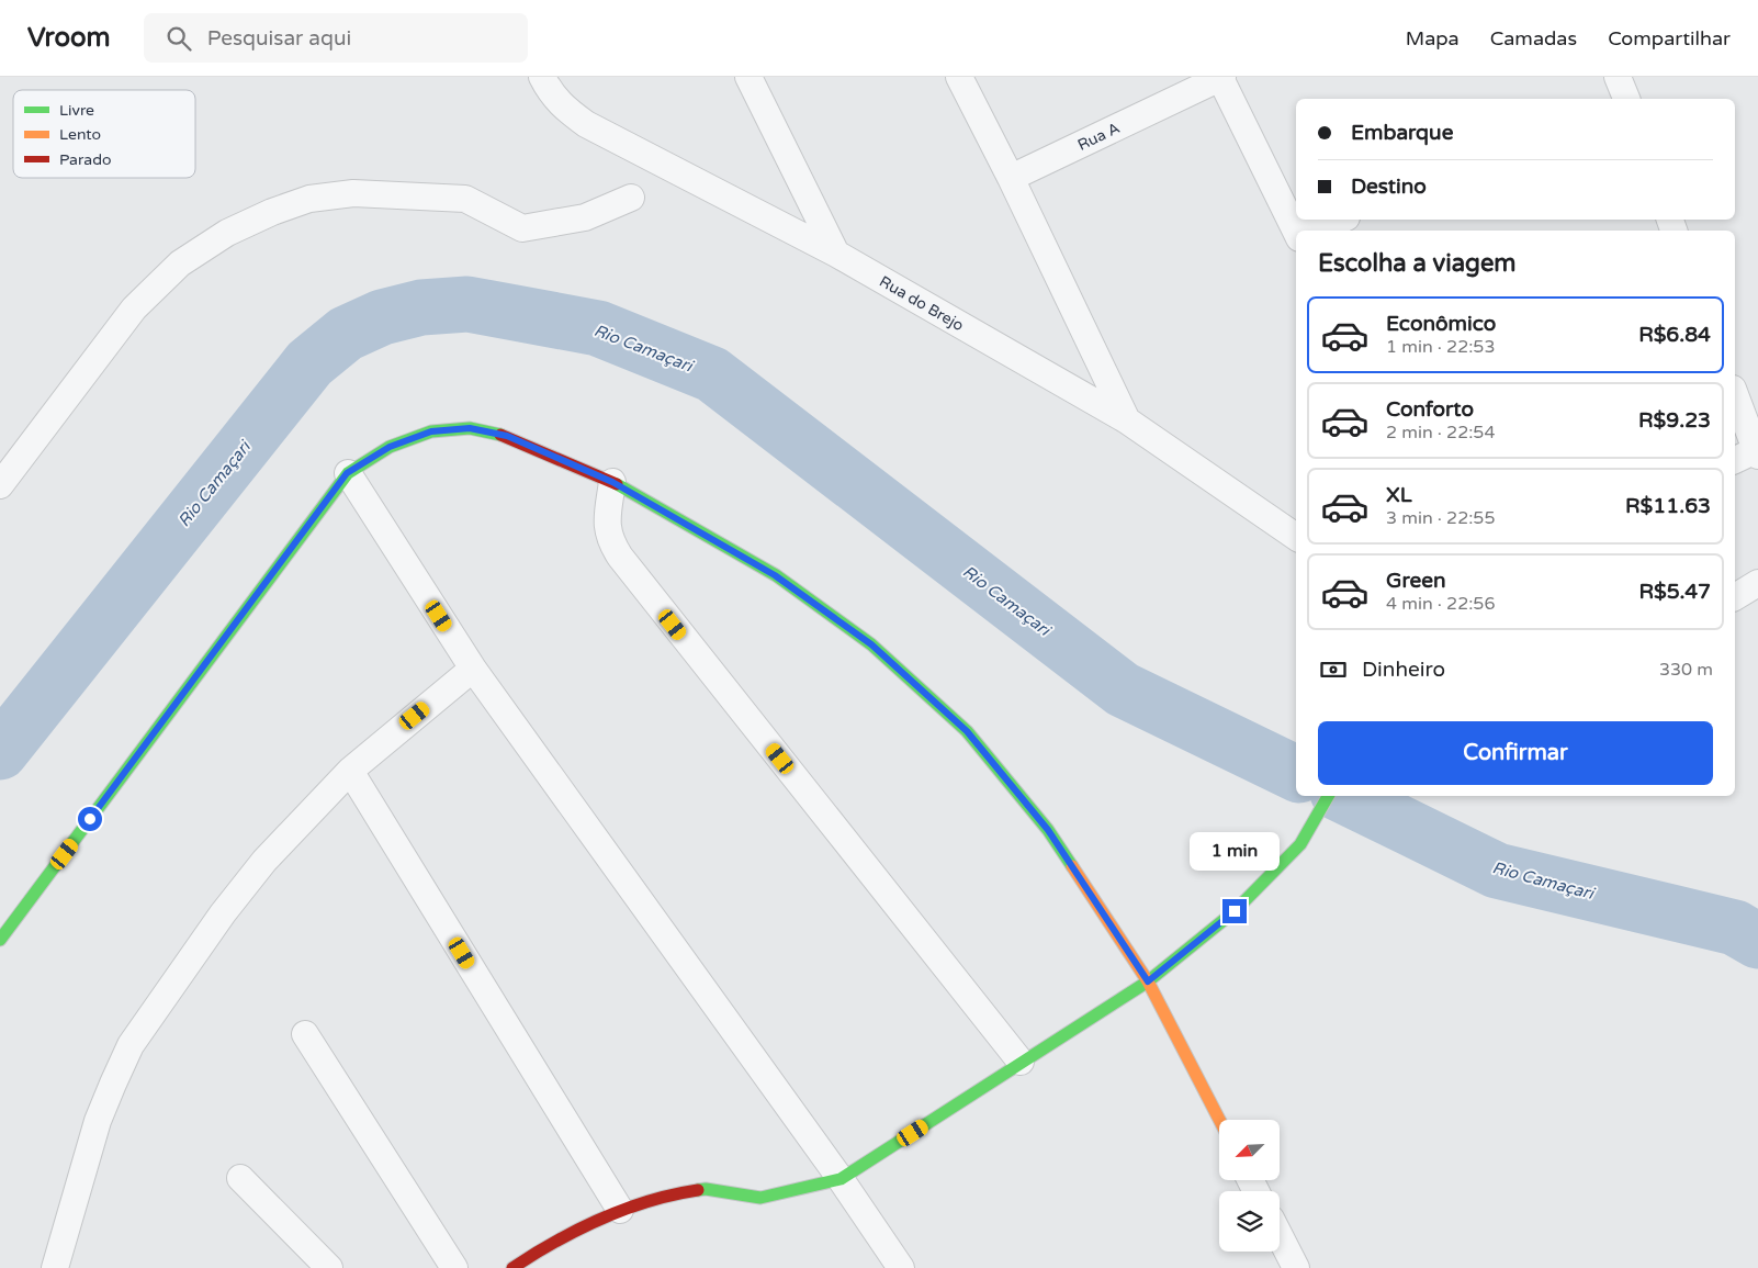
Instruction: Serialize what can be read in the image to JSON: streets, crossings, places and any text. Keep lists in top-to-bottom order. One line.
{"streets":{"street":["Rua A","Rua do Brejo"]},"water":["Rio Camaçari"],"legend":["Livre","Lento","Parado"],"north":"bottom left","page":{"header":"Vroom","search":"Pesquisar aqui","nav":["Mapa","Camadas","Compartilhar"],"banner":["Embarque","Destino"],"heading":"Escolha a viagem","list":[{"name":"Econômico","note":"1 min · 22:53","value":"R$6.84"},{"name":"Conforto","note":"2 min · 22:54","value":"R$9.23"},{"name":"XL","note":"3 min · 22:55","value":"R$11.63"},{"name":"Green","note":"4 min · 22:56","value":"R$5.47"}],"pay":["Dinheiro","330 m"],"buttons":"Confirmar","bubble":"1 min"}}
